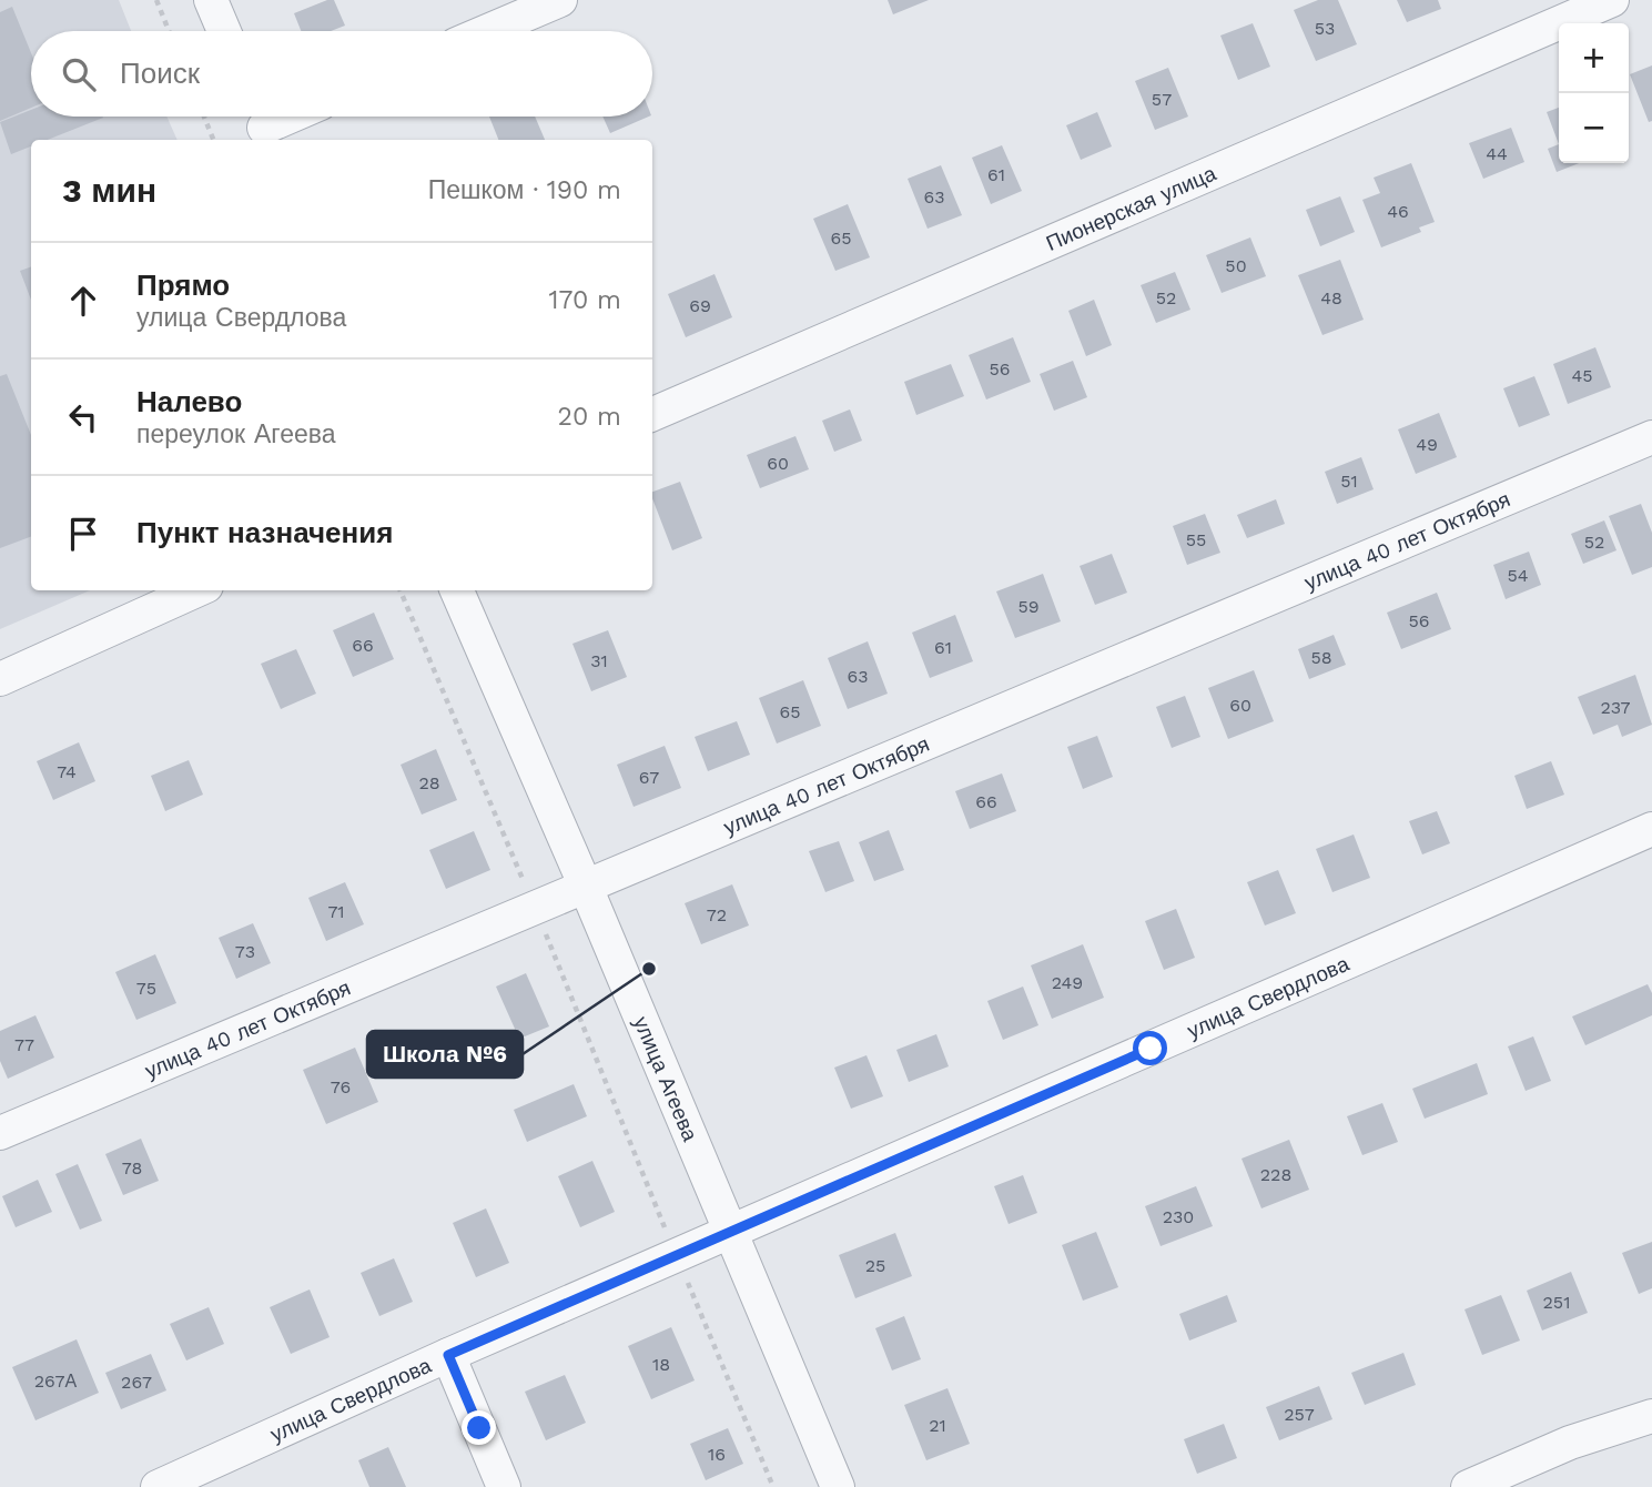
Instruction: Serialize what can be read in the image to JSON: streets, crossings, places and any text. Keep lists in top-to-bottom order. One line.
{"streets":{"street":["Пионерская улица","улица 40 лет Октября","улица Свердлова","улица Агеева"]},"crossings":[["улица 40 лет Октября","улица Агеева"],["улица Свердлова","улица Агеева"]],"places":["Школа №6"],"house_numbers":["53","57","44","61","63","46","65","50","52","48","69","56","45","49","60","51","55","52","54","59","56","66","61","58","31","63","60","237","65","74","67","28","66","71","72","73","249","75","77","76","78","228","230","25","251","18","267А","267","257","21","16"],"page":{"map_buttons":["+","−"],"search":"Поиск","heading":["3 мин","Пешком · 190 m"],"list":[["Прямо","улица Свердлова","170 m"],["Налево","переулок Агеева","20 m"],"Пункт назначения"]}}
